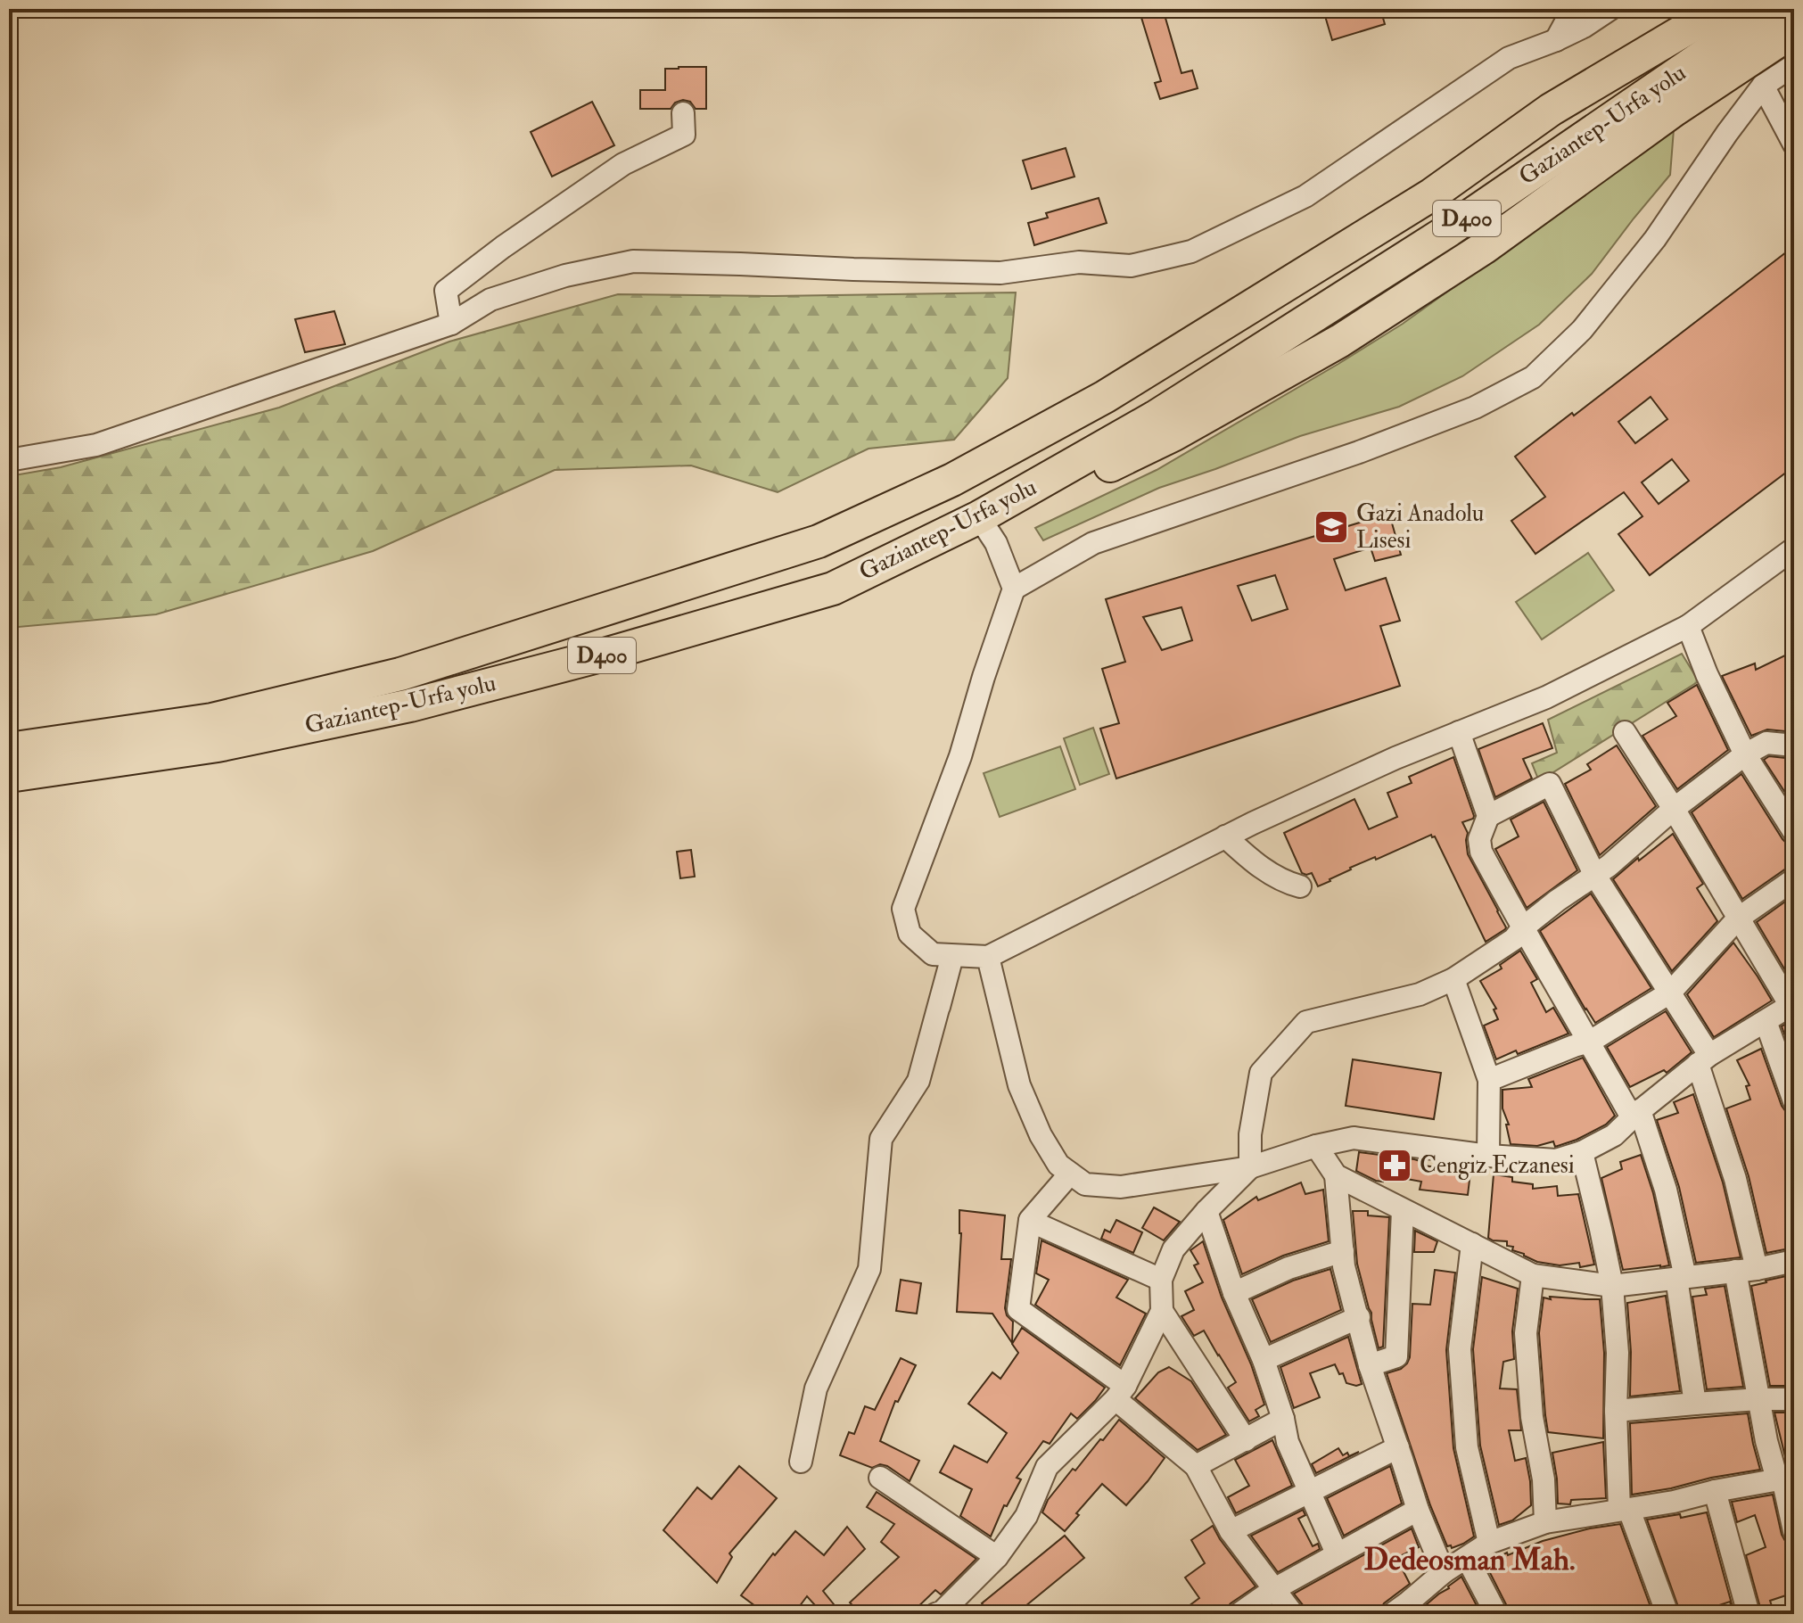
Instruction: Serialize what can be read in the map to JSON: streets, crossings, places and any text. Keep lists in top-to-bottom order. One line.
{"streets":{"highway":["Gaziantep-Urfa yolu","D400"]},"districts":["Dedeosman Mah."],"places":{"school or university":["Gazi Anadolu Lisesi"],"pharmacy":["Cengiz Eczanesi"]}}
